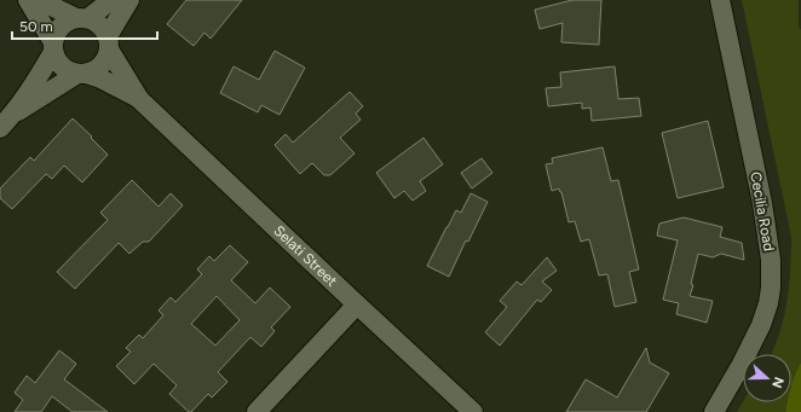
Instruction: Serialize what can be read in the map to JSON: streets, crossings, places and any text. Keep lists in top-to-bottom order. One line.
{"streets":{"street":["Cecilia Road","Selati Street"]},"scale_bar":"50 m","north":"right"}
